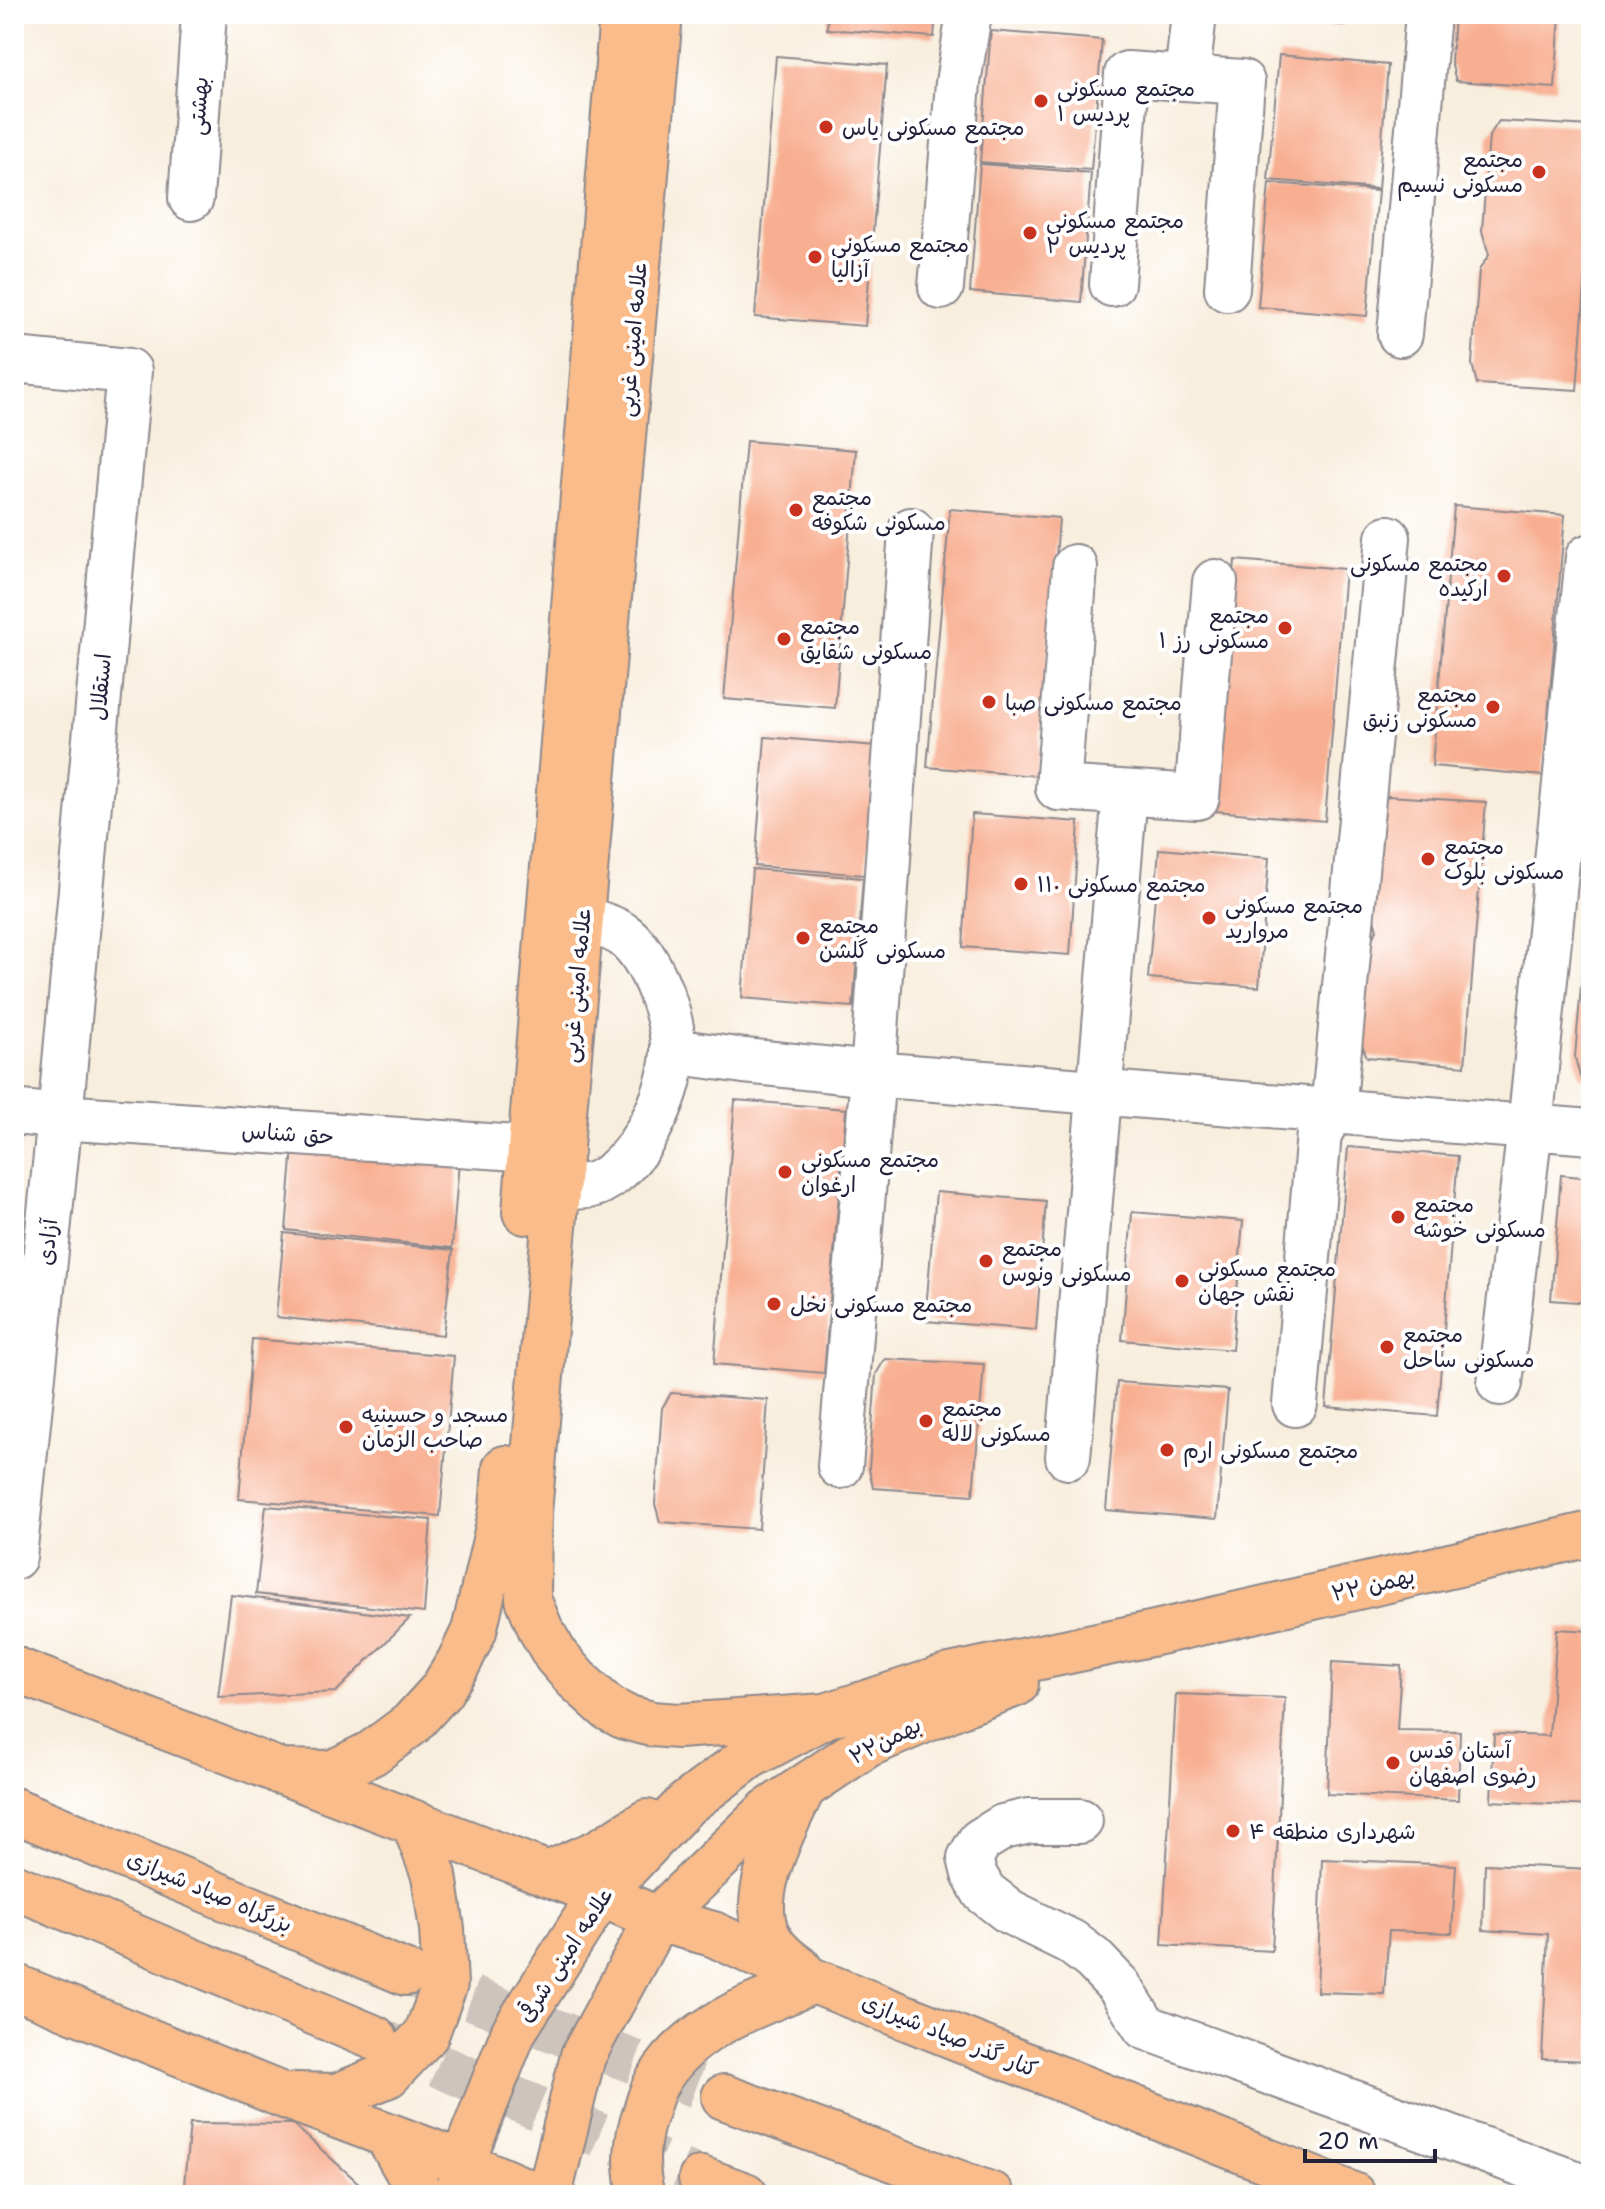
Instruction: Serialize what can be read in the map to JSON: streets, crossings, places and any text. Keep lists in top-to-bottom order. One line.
{"streets":{"main road":["علامه امینی غربی","۲۲ بهمن","۲۲بهمن","بزرگراه صیاد شیرازی","علامه امینی شرقی","کنار گذر صیاد شیرازی"],"street":["بهشتی","استقلال","حق شناس","آزادی"]},"crossings":[["علامه امینی غربی","حق شناس"],["علامه امینی غربی","علامه امینی شرقی"],["علامه امینی غربی","کنار گذر صیاد شیرازی"],["استقلال","حق شناس"],["استقلال","آزادی"],["حق شناس","آزادی"],["۲۲ بهمن","۲۲بهمن"],["۲۲ بهمن","علامه امینی شرقی"],["۲۲بهمن","علامه امینی شرقی"],["۲۲بهمن","کنار گذر صیاد شیرازی"],["علامه امینی شرقی","کنار گذر صیاد شیرازی"]],"places":["مجتمع مسکونی پردیس ۱","مجتمع مسکونی یاس","مجتمع مسکونی نسیم","مجتمع مسکونی پردیس ۲","مجتمع مسکونی آزالیا","مجتمع مسکونی شکوفه","مجتمع مسکونی ارکیده","مجتمع مسکونی رز ۱","مجتمع مسکونی شقایق","مجتمع مسکونی صبا","مجتمع مسکونی زنبق","مجتمع مسکونی بلوک","مجتمع مسکونی ۱۱۰","مجتمع مسکونی مروارید","مجتمع مسکونی گلشن","مجتمع مسکونی ارغوان","مجتمع مسکونی خوشه","مجتمع مسکونی ونوس","مجتمع مسکونی نقش جهان","مجتمع مسکونی نخل","مجتمع مسکونی ساحل","مجتمع مسکونی لاله","مسجد و حسینیه صاحب الزمان","مجتمع مسکونی ارم","آستان قدس رضوی اصفهان","شهرداری منطقه ۴"],"scale_bar":"20 m"}
